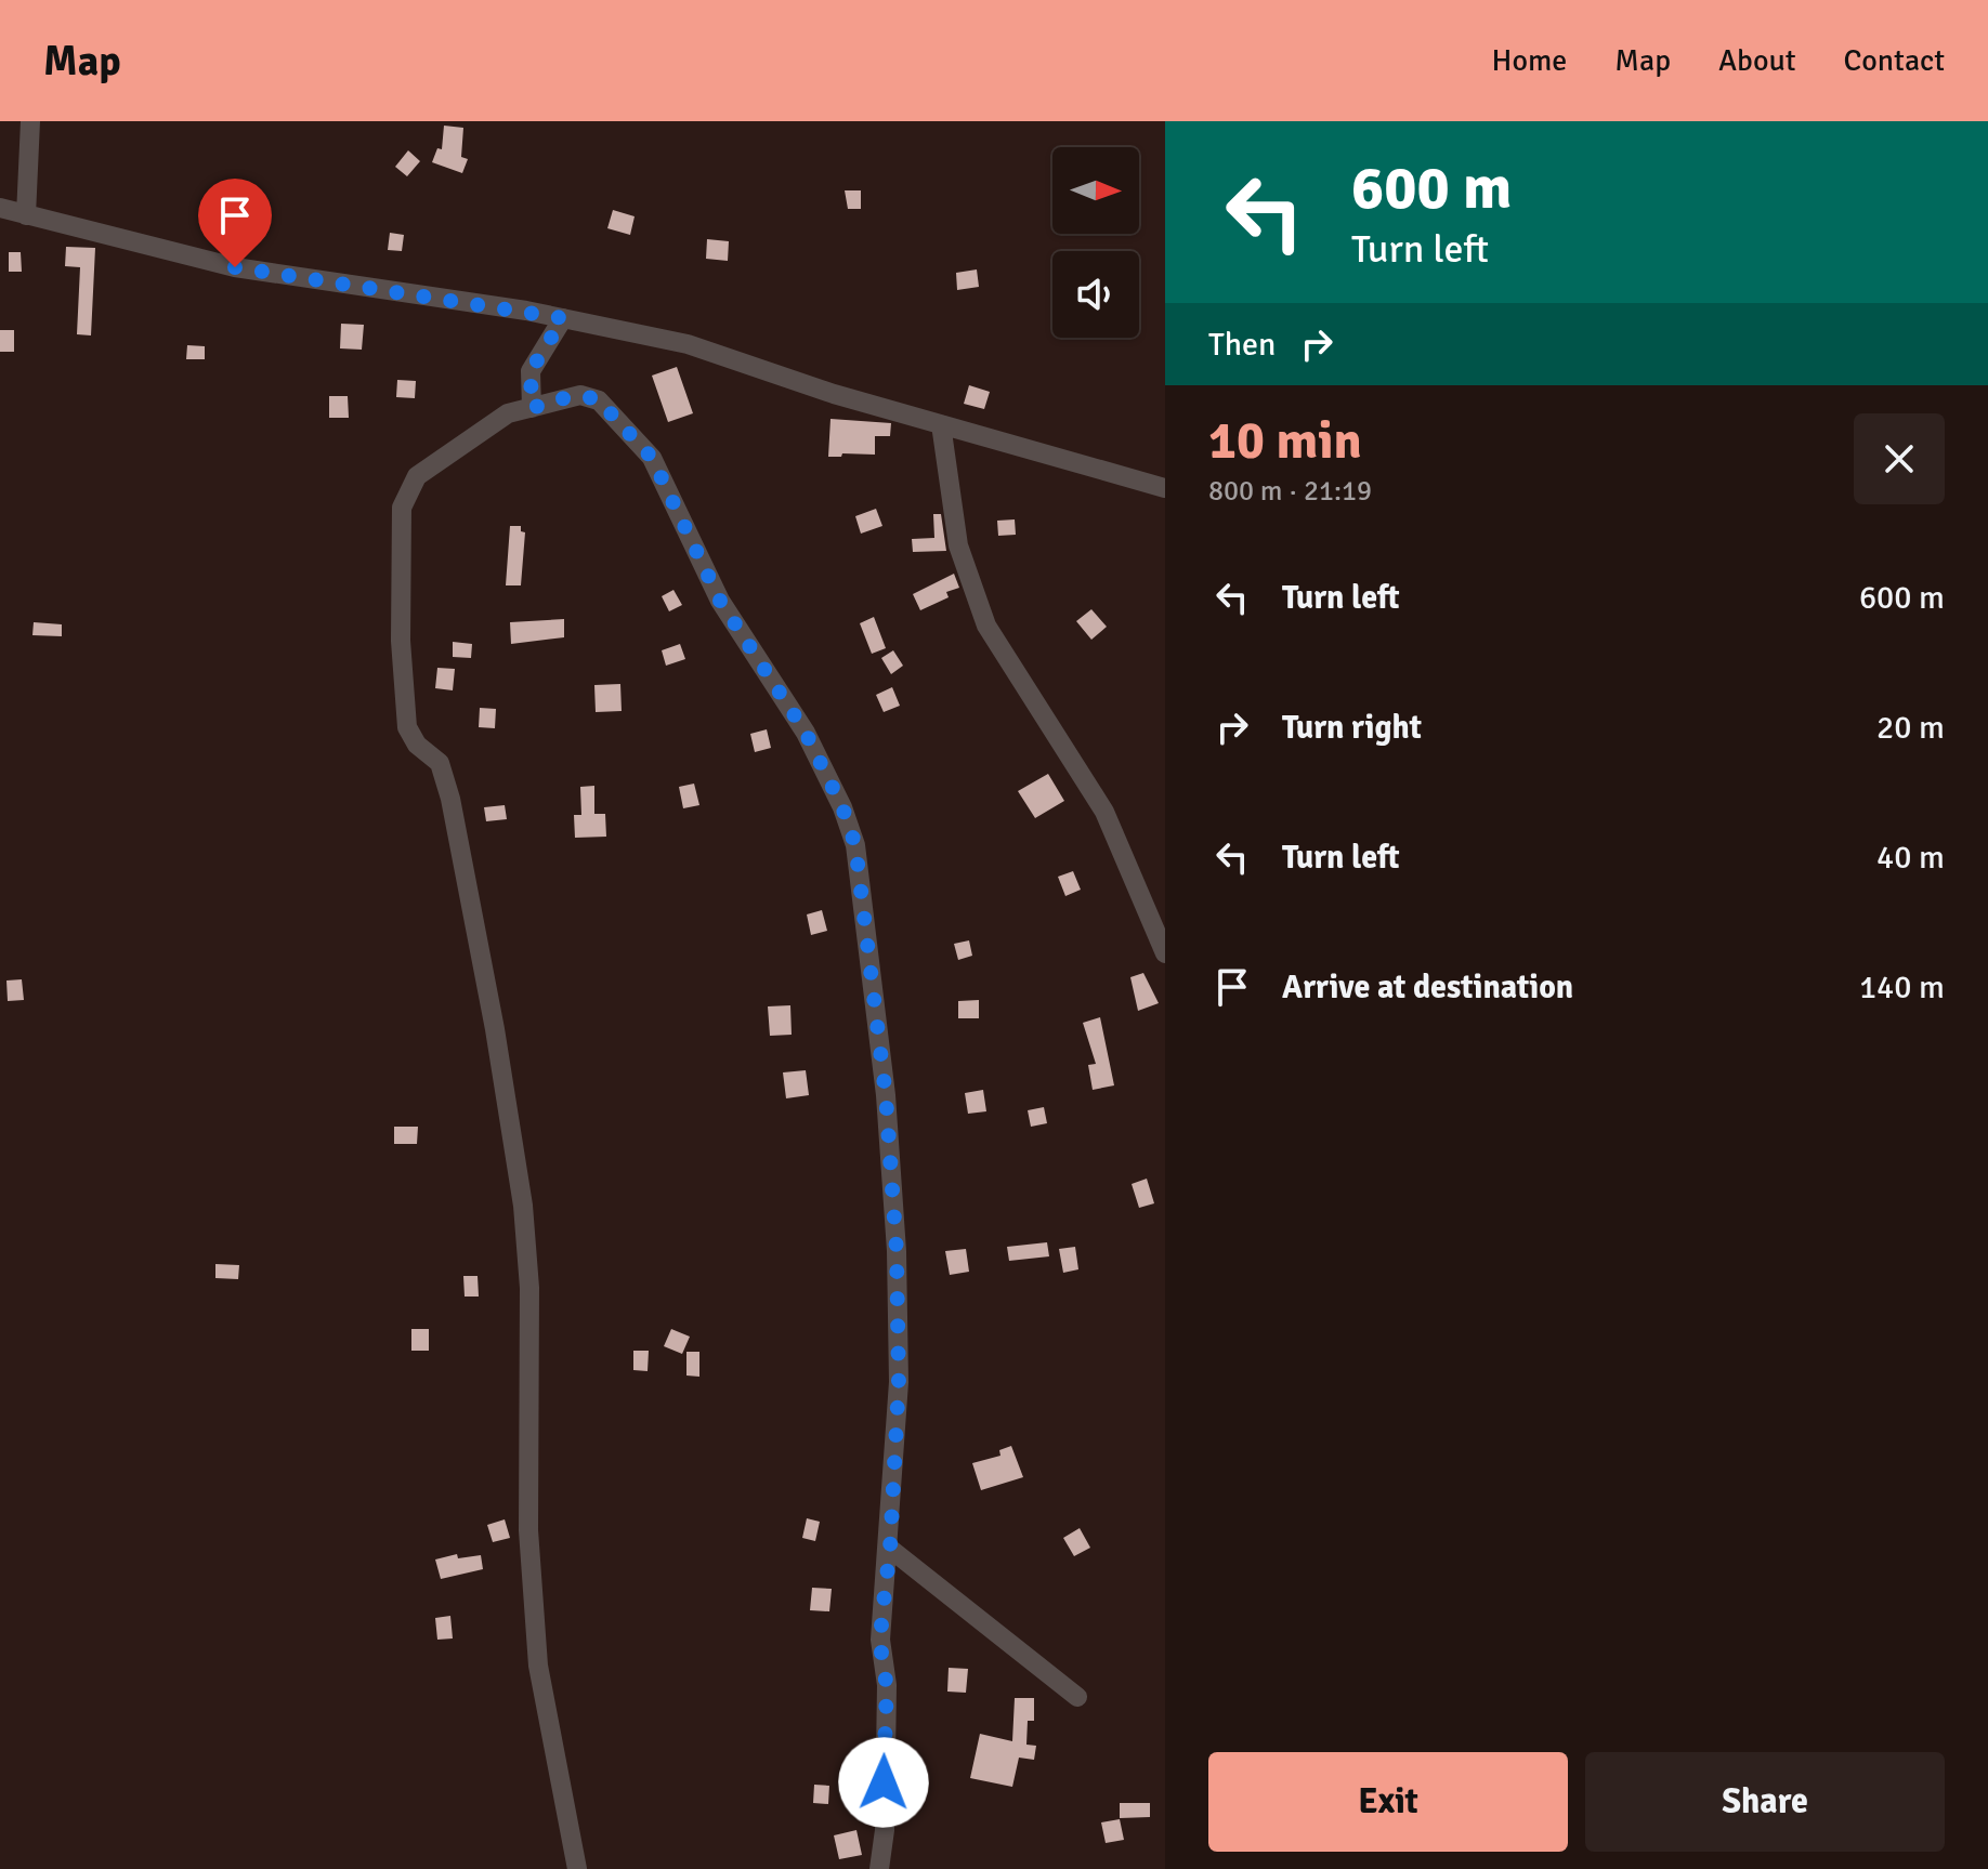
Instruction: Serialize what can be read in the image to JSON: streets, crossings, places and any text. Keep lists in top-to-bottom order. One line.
{"north":"right","page":{"header":"Map","nav":["Home","Map","About","Contact"],"turn":["600 m","Turn left"],"then":"Then","heading":["10 min","800 m · 21:19"],"list":[{"name":"Turn left","value":"600 m"},{"name":"Turn right","value":"20 m"},{"name":"Turn left","value":"40 m"},{"name":"Arrive at destination","value":"140 m"}],"buttons":["Exit","Share"]}}
